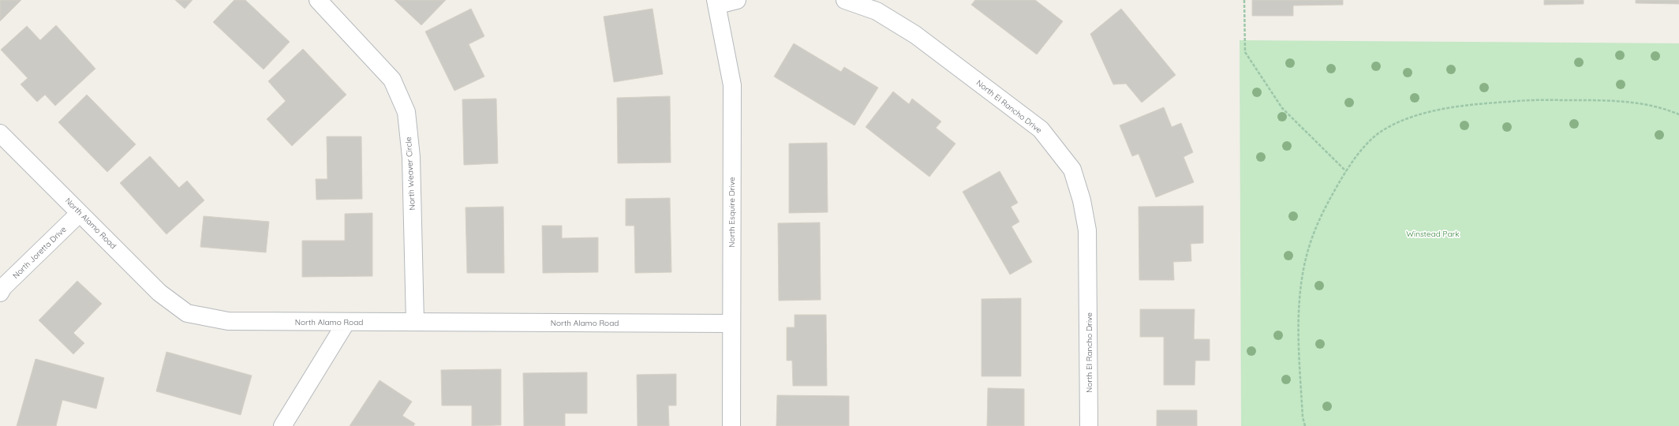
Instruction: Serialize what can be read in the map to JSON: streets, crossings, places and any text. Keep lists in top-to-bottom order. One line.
{"streets":{"street":["North El Rancho Drive","North Weaver Circle","North Esquire Drive","North Alamo Road","North Joretta Drive"]},"crossings":[["North Weaver Circle","North Alamo Road"],["North Esquire Drive","North Alamo Road"],["North Alamo Road","North Joretta Drive"]],"parks":["Winstead Park"]}
